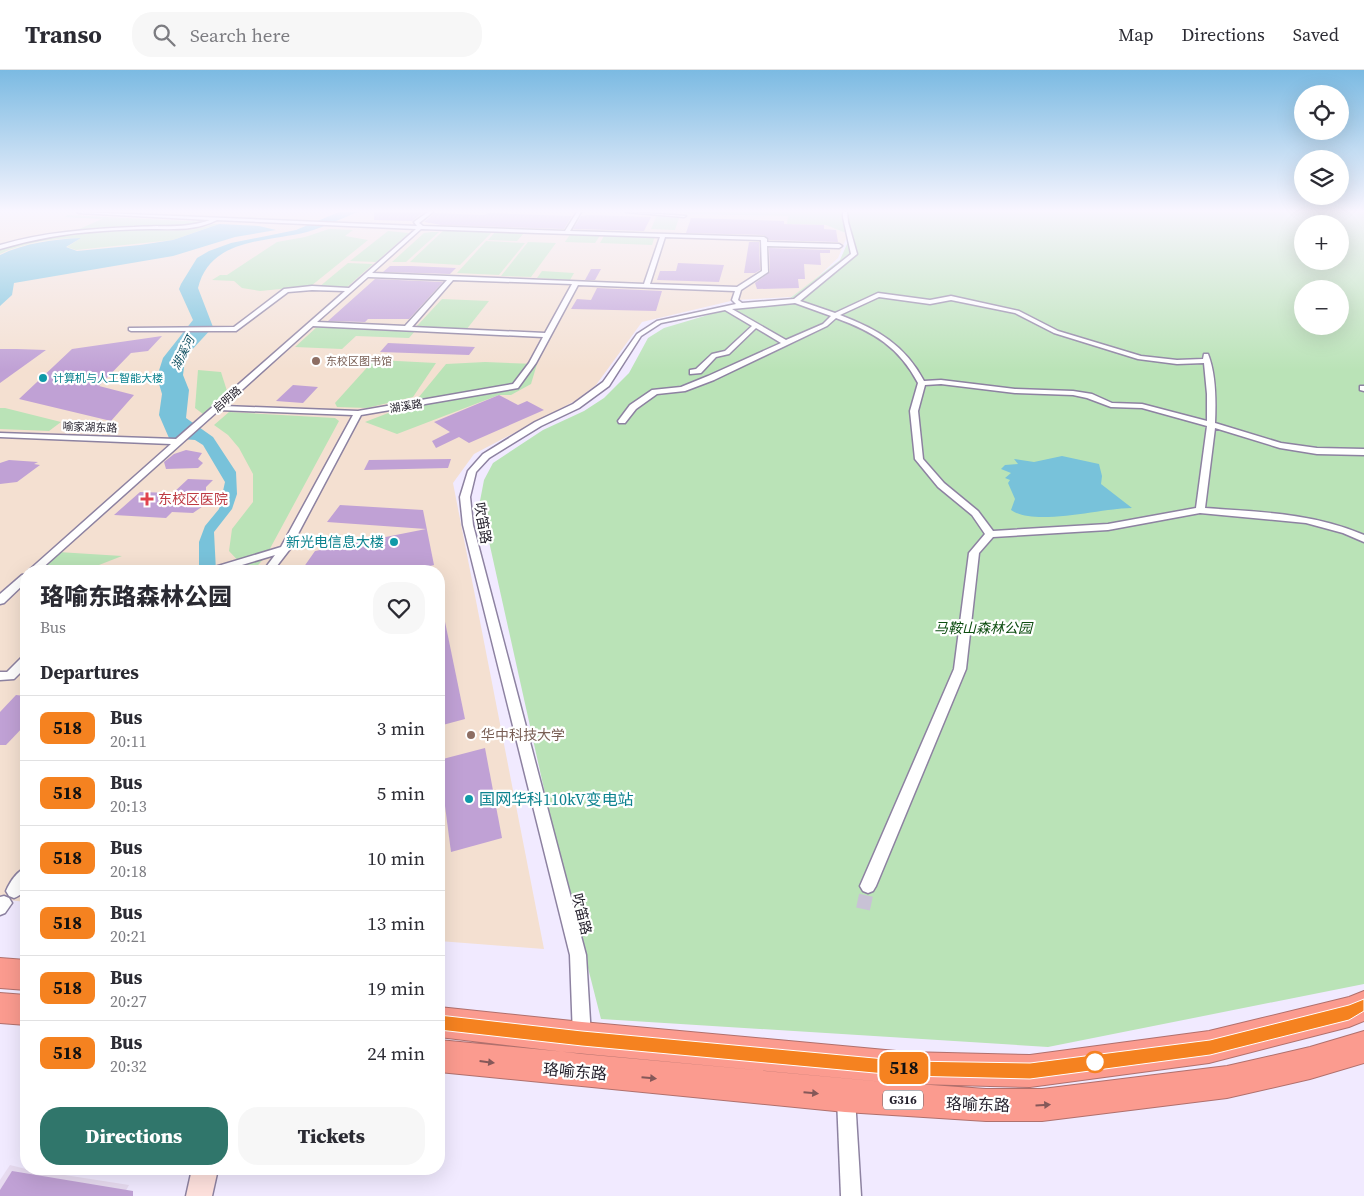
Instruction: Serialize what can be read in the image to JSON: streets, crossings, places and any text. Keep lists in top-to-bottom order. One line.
{"streets":{"highway":["珞喻东路","G316"],"street":["启明路","湖溪路","喻家湖东路","吹笛路"]},"crossings":[["启明路","湖溪路"],["启明路","喻家湖东路"]],"water":["湖溪河"],"parks":["马鞍山森林公园"],"places":{"other":["东校区图书馆","计算机与人工智能大楼","新光电信息大楼","华中科技大学","国网华科110kV变电站"],"health":["东校区医院"]},"lines":["bus line 518"],"page":{"header":"Transo","search":"Search here","nav":["Map","Directions","Saved"],"on_map":"518","map_buttons":["+","−"],"heading":[["珞喻东路森林公园","Bus"],"Departures"],"list":[{"mark":"518","name":"Bus","note":"20:11","value":"3 min"},{"mark":"518","name":"Bus","note":"20:13","value":"5 min"},{"mark":"518","name":"Bus","note":"20:18","value":"10 min"},{"mark":"518","name":"Bus","note":"20:21","value":"13 min"},{"mark":"518","name":"Bus","note":"20:27","value":"19 min"},{"mark":"518","name":"Bus","note":"20:32","value":"24 min"}],"buttons":["Directions","Tickets"]}}
